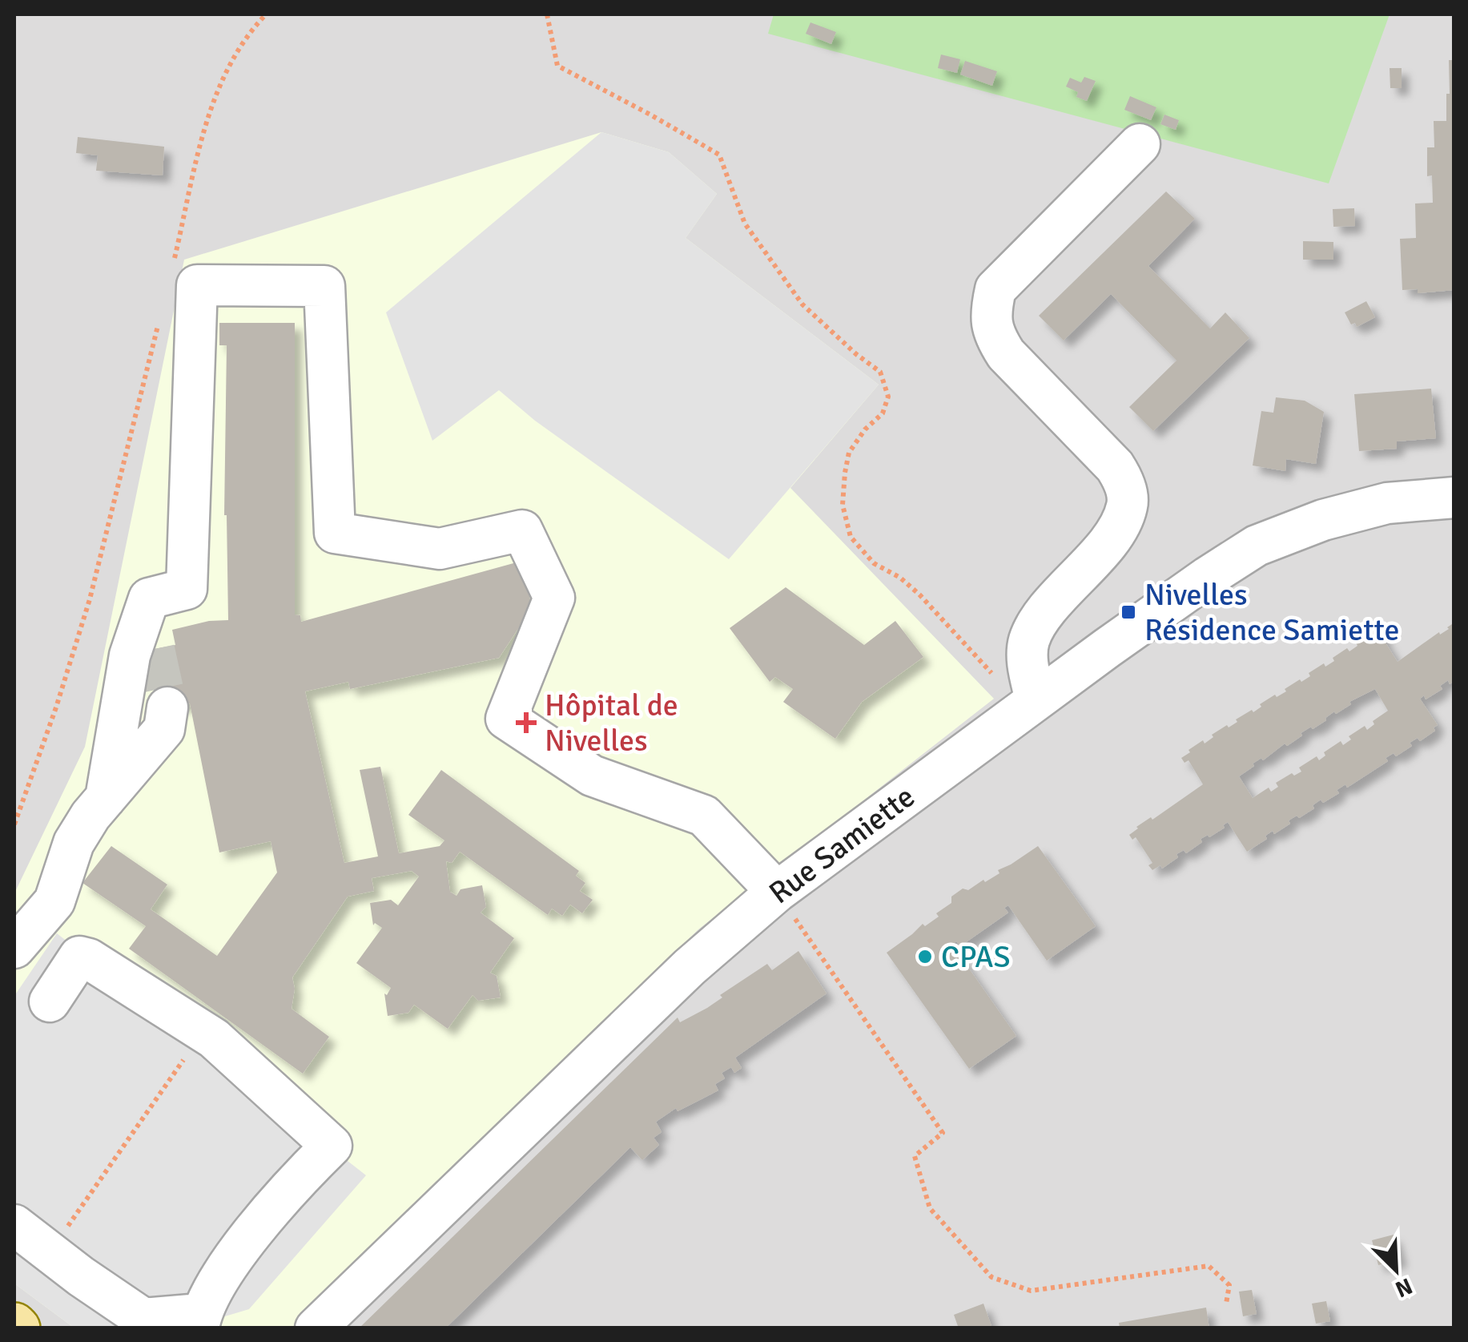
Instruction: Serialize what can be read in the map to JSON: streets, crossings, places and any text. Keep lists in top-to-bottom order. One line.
{"streets":{"street":["Rue Samiette"]},"places":{"transit":["Nivelles Résidence Samiette"],"health":["Hôpital de Nivelles"],"other":["CPAS"]},"north":"bottom right"}
